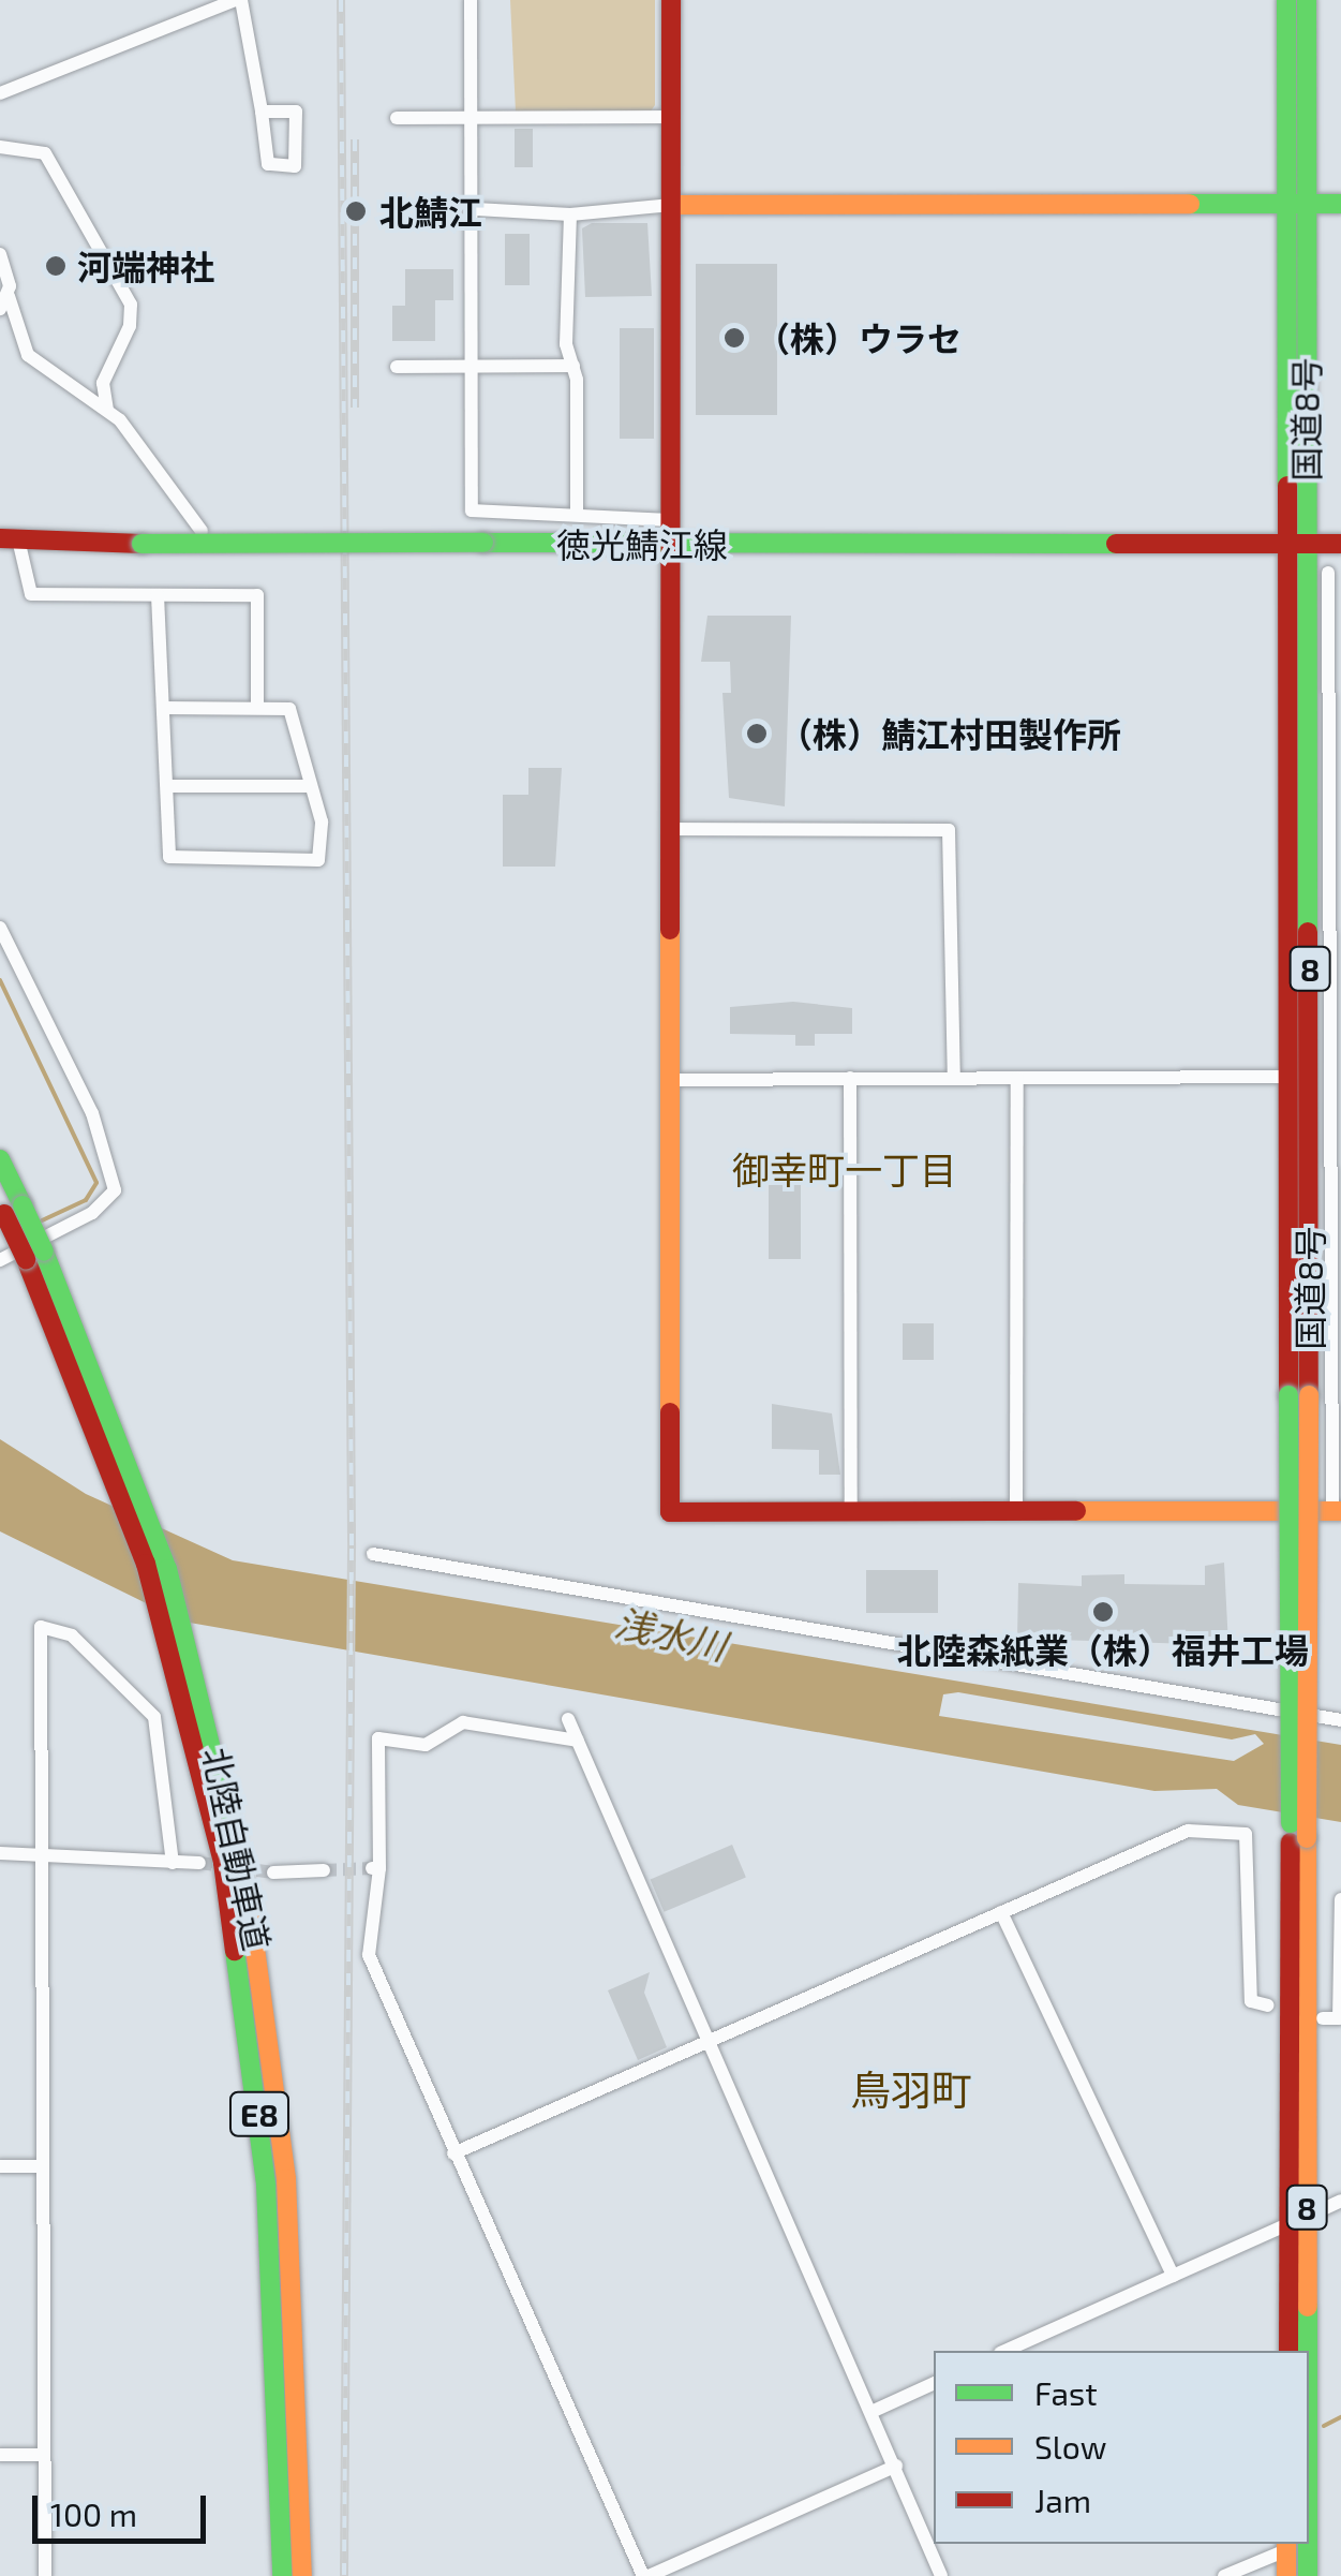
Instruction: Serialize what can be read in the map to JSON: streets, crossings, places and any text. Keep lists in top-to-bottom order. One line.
{"streets":{"main road":["国道8号","徳光鯖江線","8","北陸自動車道","E8"]},"crossings":[["国道8号","徳光鯖江線"]],"districts":["御幸町一丁目","鳥羽町"],"water":["浅水川"],"places":["北鯖江","河端神社","（株）ウラセ","（株）鯖江村田製作所","北陸森紙業（株）福井工場"],"legend":["Fast","Slow","Jam"],"scale_bar":"100 m"}
